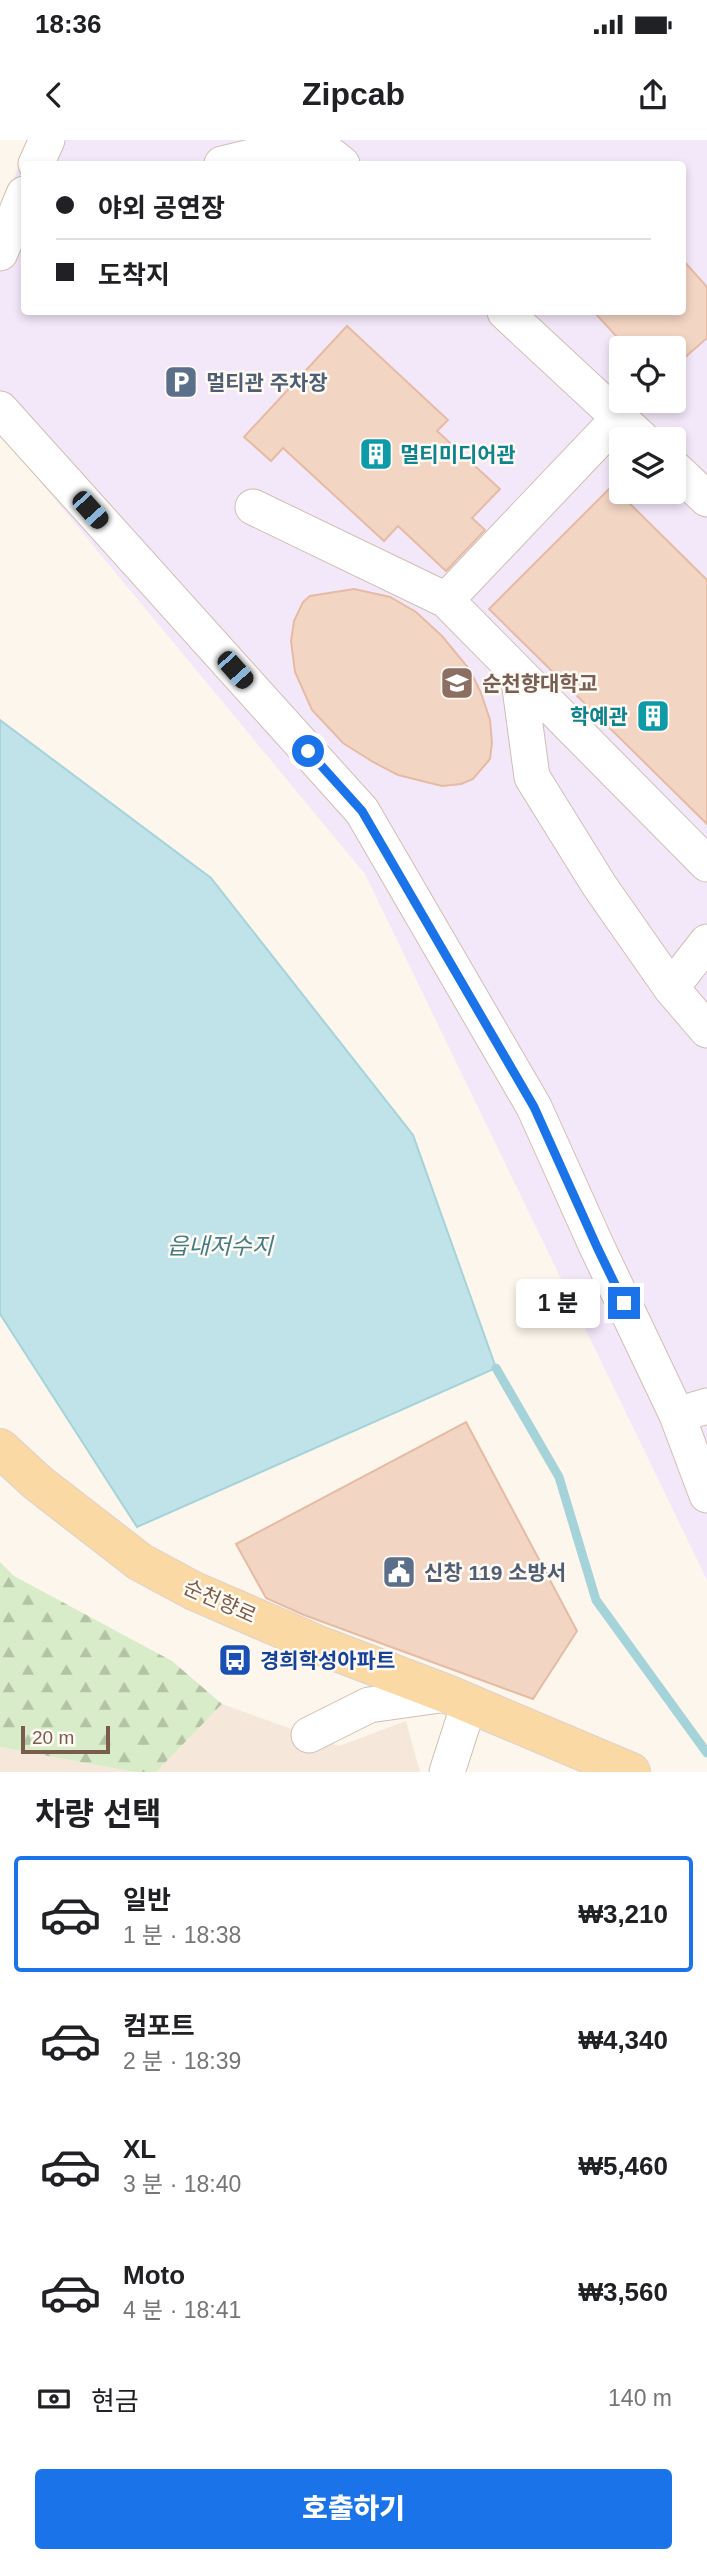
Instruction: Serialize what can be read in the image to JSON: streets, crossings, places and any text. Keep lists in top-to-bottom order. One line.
{"streets":{"main road":["순천향로"]},"water":["읍내저수지"],"places":{"parking":["멀티관 주차장"],"building":["멀티미디어관","학예관"],"school or university":["순천향대학교"],"public building":["신창 119 소방서"],"bus stop":["경희학성아파트"]},"scale_bar":"20 m","page":{"status":"18:36","header":"Zipcab","banner":["야외 공연장","도착지"],"bubble":"1 분","scale":"20 m","heading":"차량 선택","list":[{"name":"일반","note":"1 분 · 18:38","value":"₩3,210"},{"name":"컴포트","note":"2 분 · 18:39","value":"₩4,340"},{"name":"XL","note":"3 분 · 18:40","value":"₩5,460"},{"name":"Moto","note":"4 분 · 18:41","value":"₩3,560"}],"pay":["현금","140 m"],"buttons":"호출하기"}}
